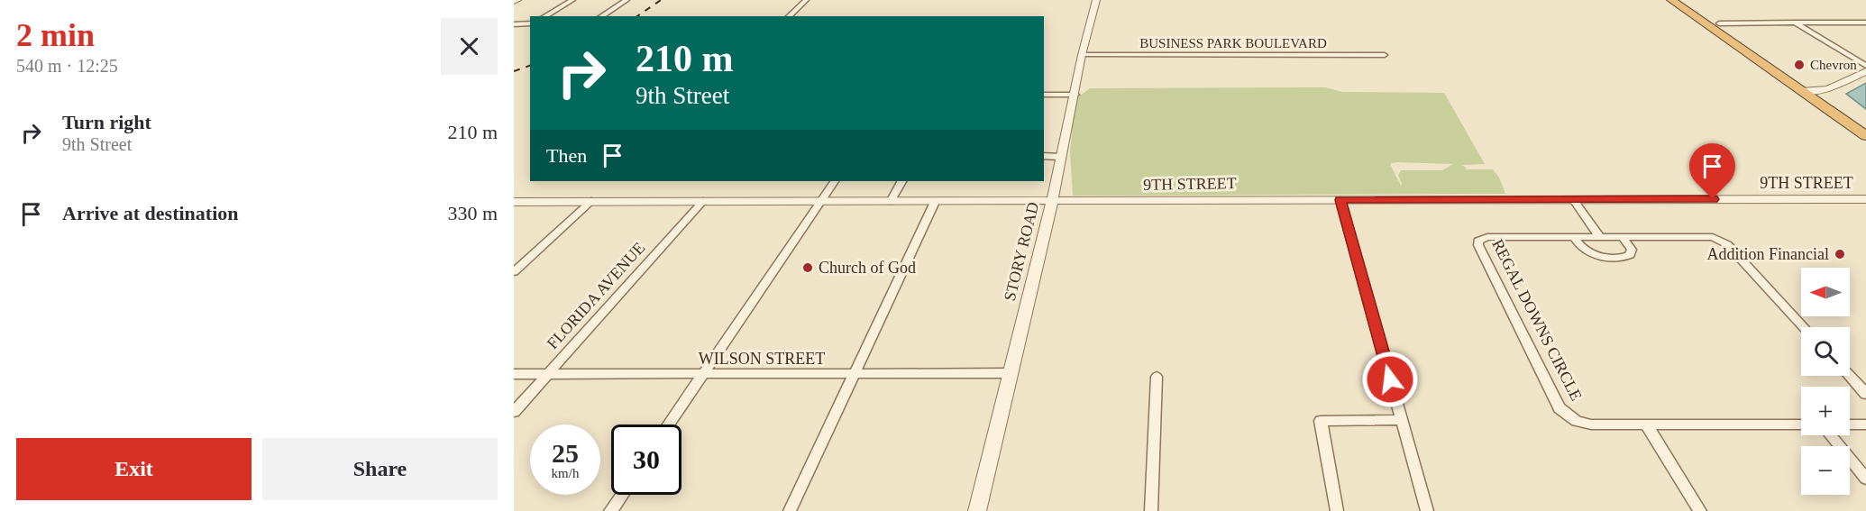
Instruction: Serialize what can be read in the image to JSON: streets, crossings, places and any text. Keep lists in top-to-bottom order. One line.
{"streets":{"street":["BUSINESS PARK BOULEVARD","9TH STREET","STORY ROAD","FLORIDA AVENUE","REGAL DOWNS CIRCLE","WILSON STREET"]},"crossings":[["BUSINESS PARK BOULEVARD","STORY ROAD"],["9TH STREET","STORY ROAD"],["9TH STREET","FLORIDA AVENUE"],["STORY ROAD","WILSON STREET"],["FLORIDA AVENUE","WILSON STREET"]],"places":["Chevron","Addition Financial","Church of God"],"north":"left","page":{"heading":["2 min","540 m · 12:25"],"turn":["210 m","9th Street"],"list":[{"name":"Turn right","note":"9th Street","value":"210 m"},{"name":"Arrive at destination","value":"330 m"}],"then":"Then","map_buttons":["+","−"],"speed":"25 km/h","limit":"30","buttons":["Exit","Share"]}}
